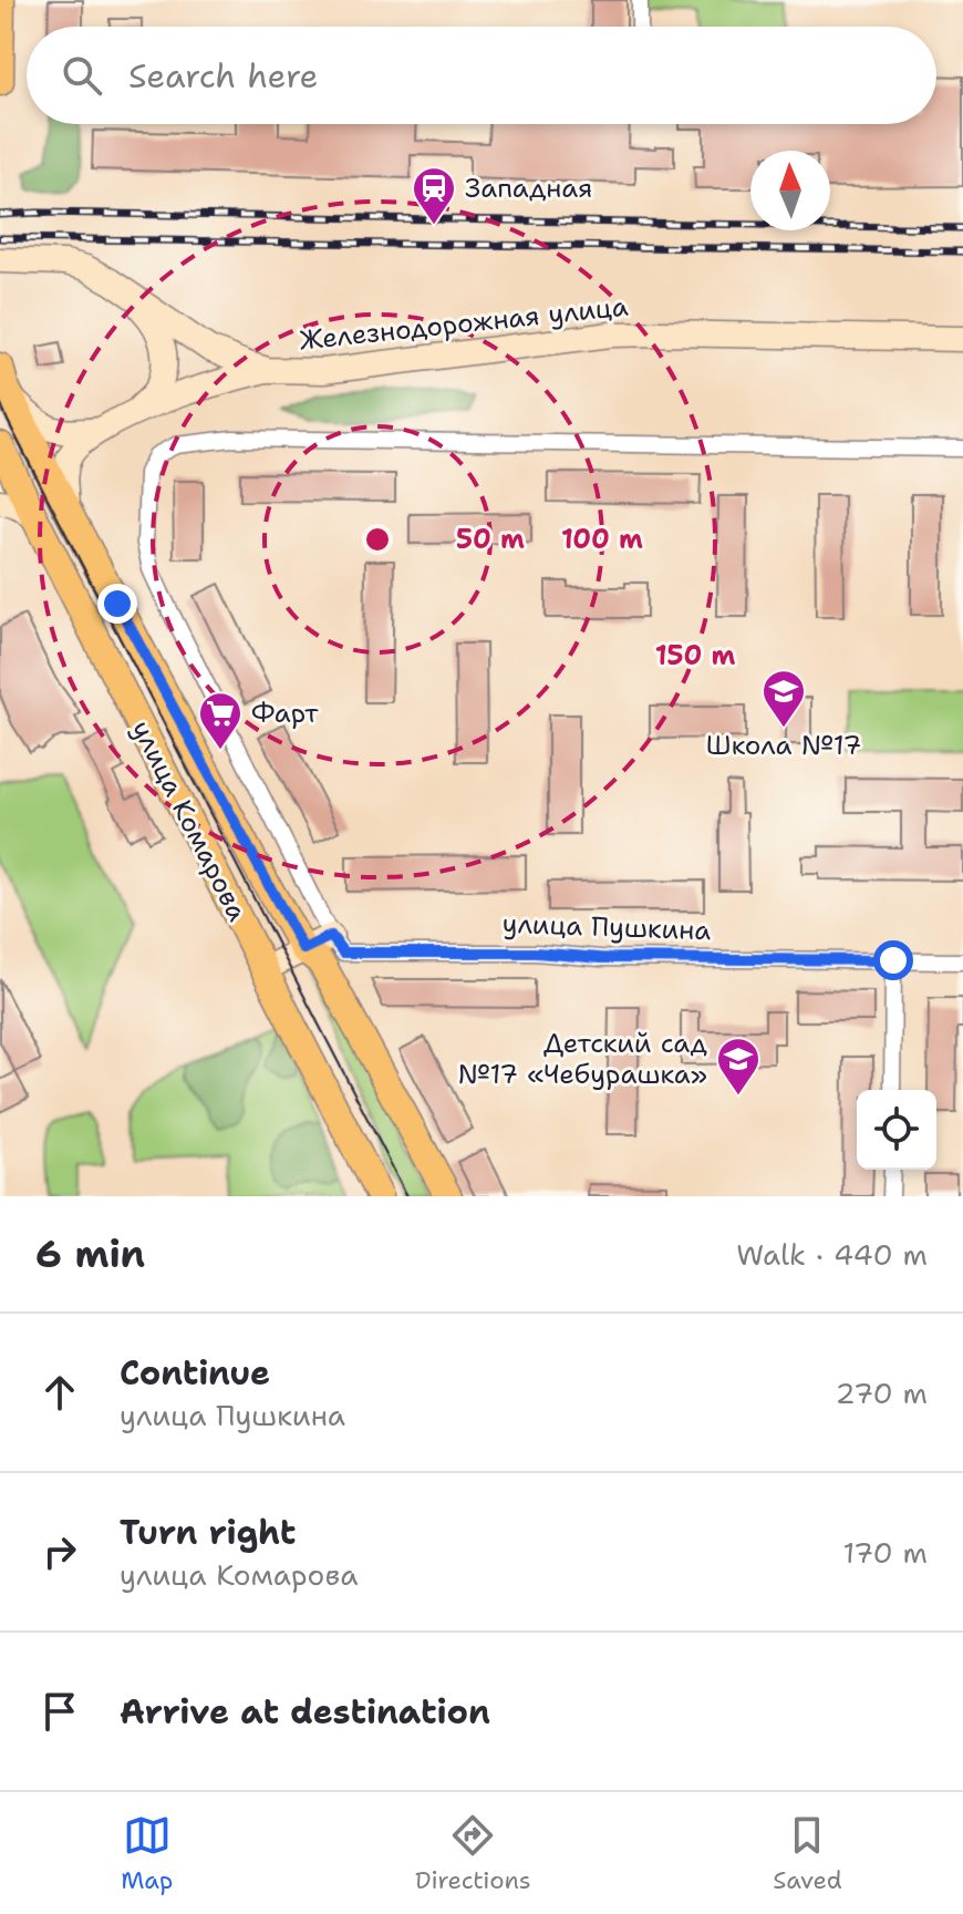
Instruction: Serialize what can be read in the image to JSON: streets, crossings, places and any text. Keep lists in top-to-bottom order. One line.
{"streets":{"main road":["Железнодорожная улица","улица Комарова"],"street":["улица Пушкина"]},"places":{"station":["Западная"],"school or university":["Школа №17","Детский сад №17 «Чебурашка»"],"supermarket":["Фарт"]},"north":"top","page":{"search":"Search here","heading":["6 min","Walk · 440 m"],"list":[["Continue","улица Пушкина","270 m"],["Turn right","улица Комарова","170 m"],"Arrive at destination"],"nav":["Map","Directions","Saved"]},"rings":["50 m","100 m","150 m"]}
